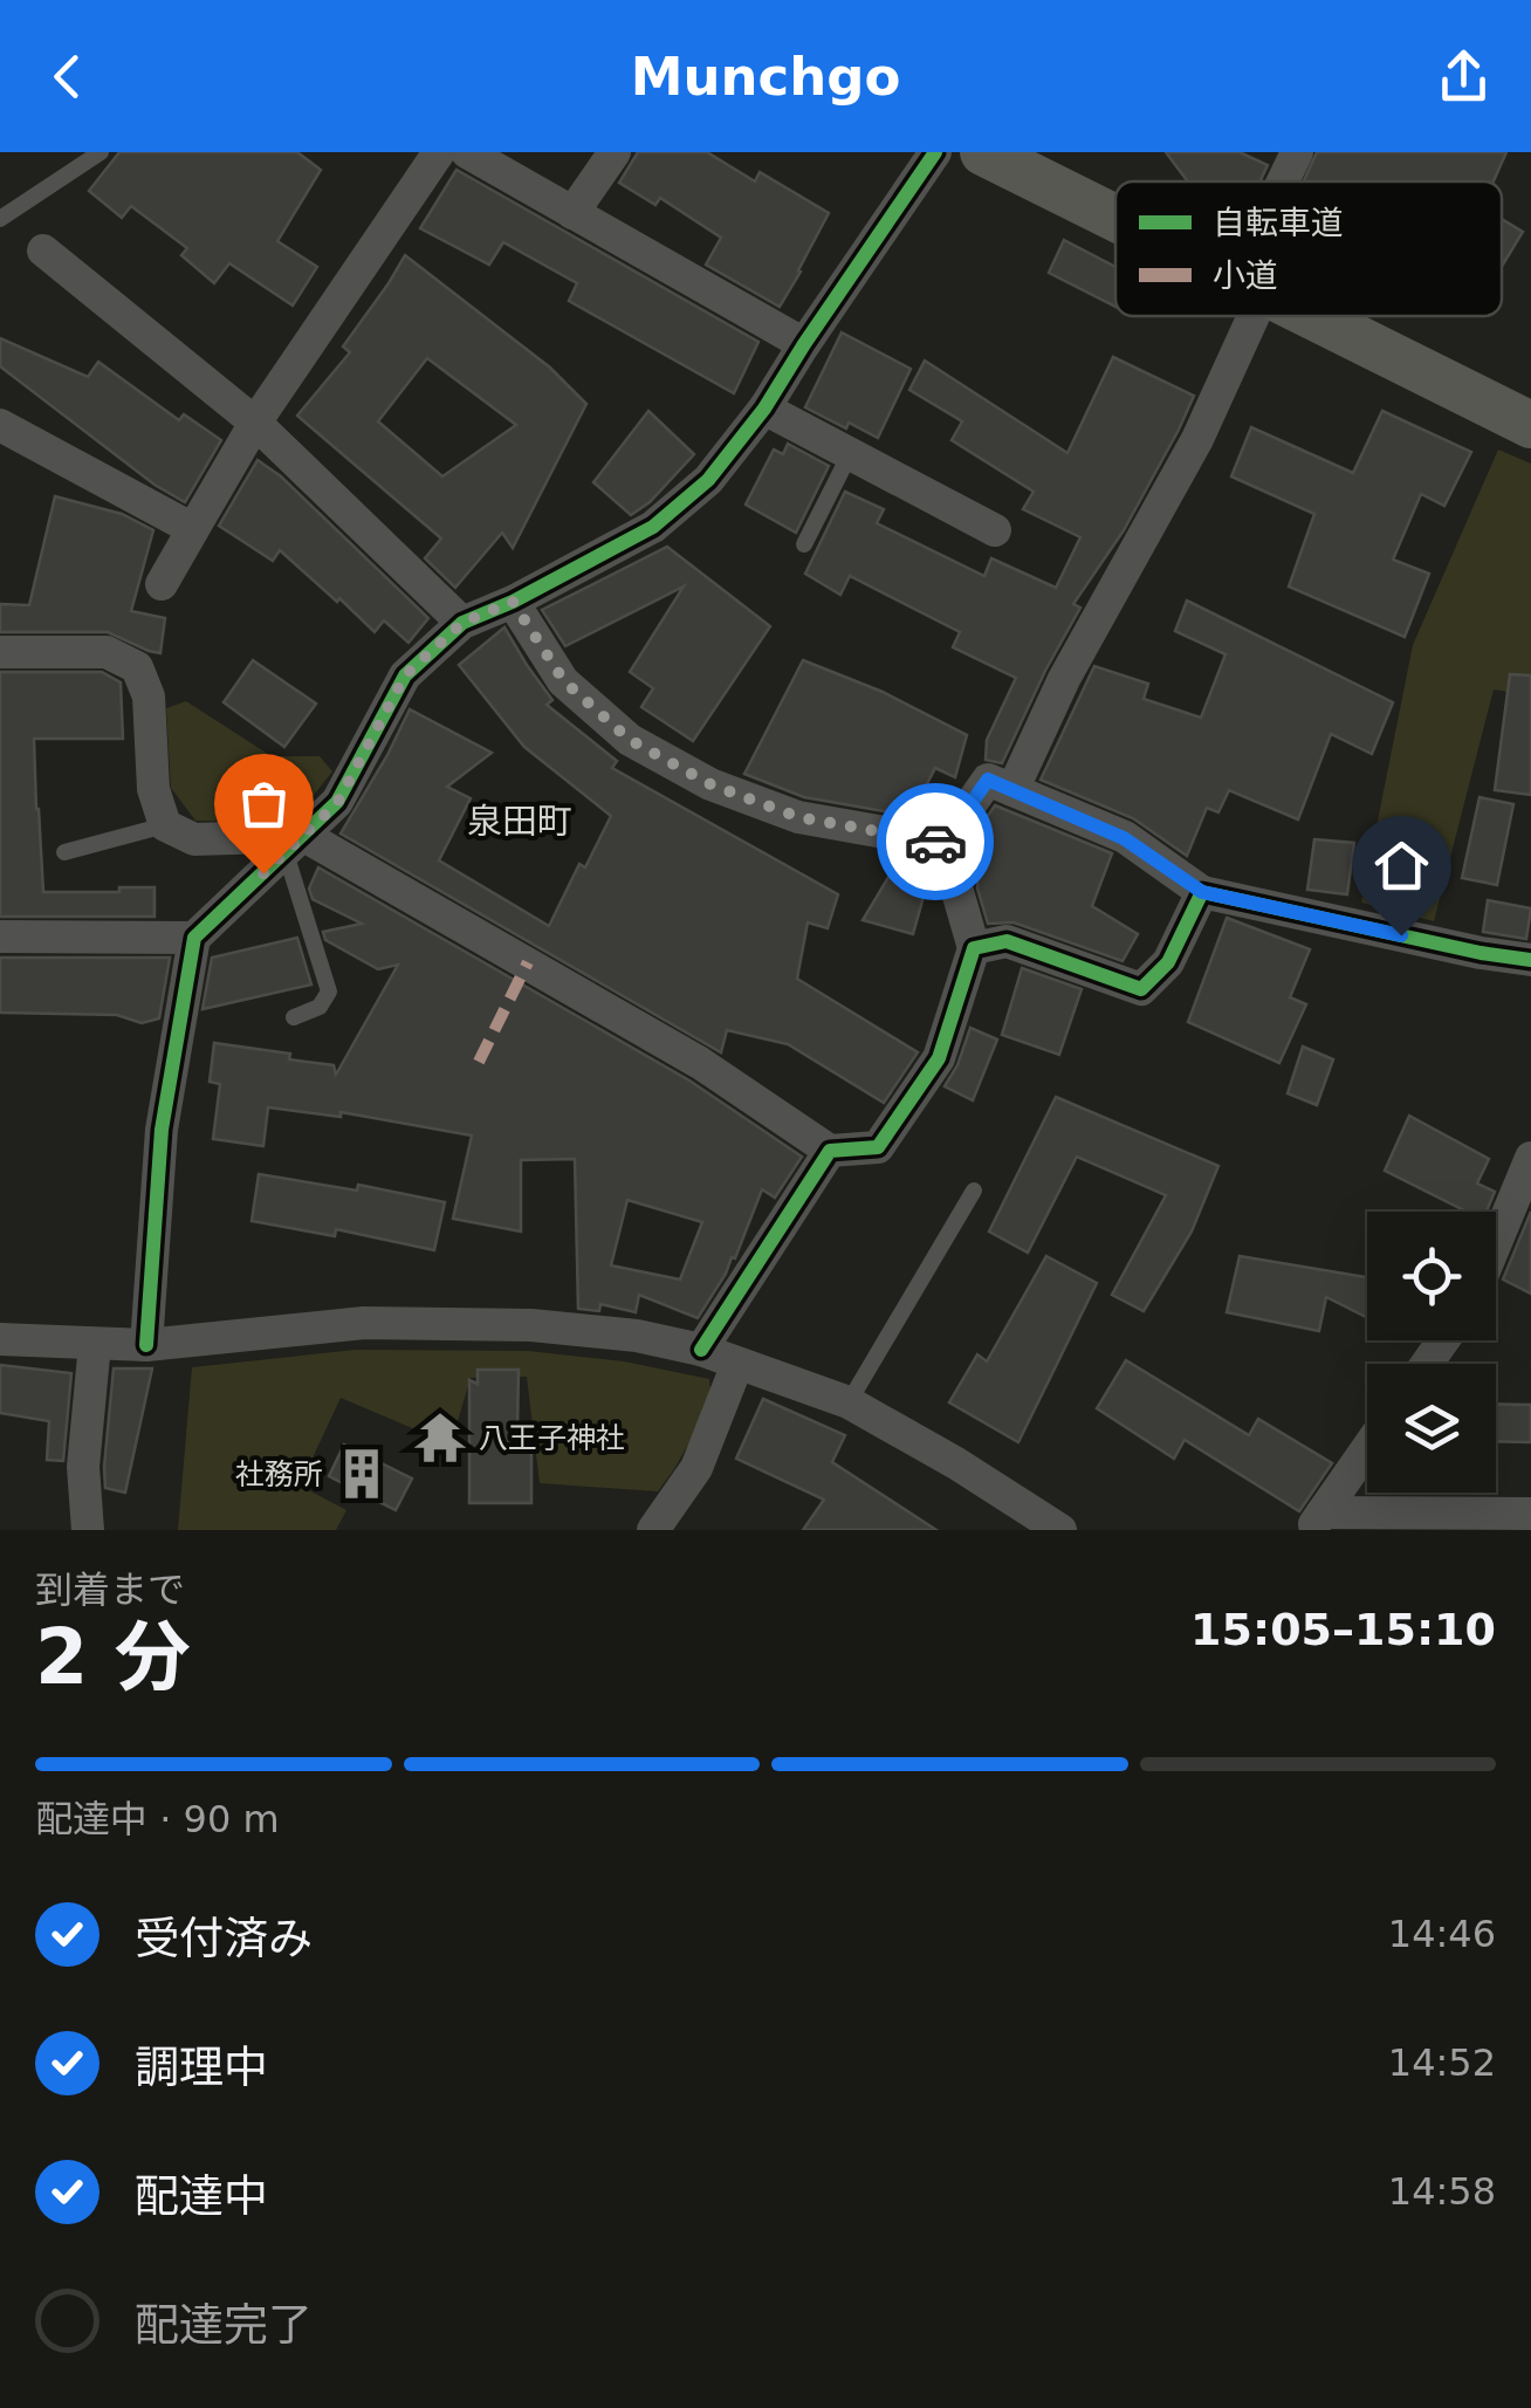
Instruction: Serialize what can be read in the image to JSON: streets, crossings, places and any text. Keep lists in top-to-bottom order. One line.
{"districts":["泉田町"],"places":{"temple":["八王子神社"],"building":["社務所"]},"legend":["自転車道","小道"],"page":{"header":"Munchgo","heading":["2 分","到着まで","15:05–15:10"],"bar":"配達中 · 90 m","list":[["受付済み","14:46"],["調理中","14:52"],["配達中","14:58"],"配達完了"]}}
